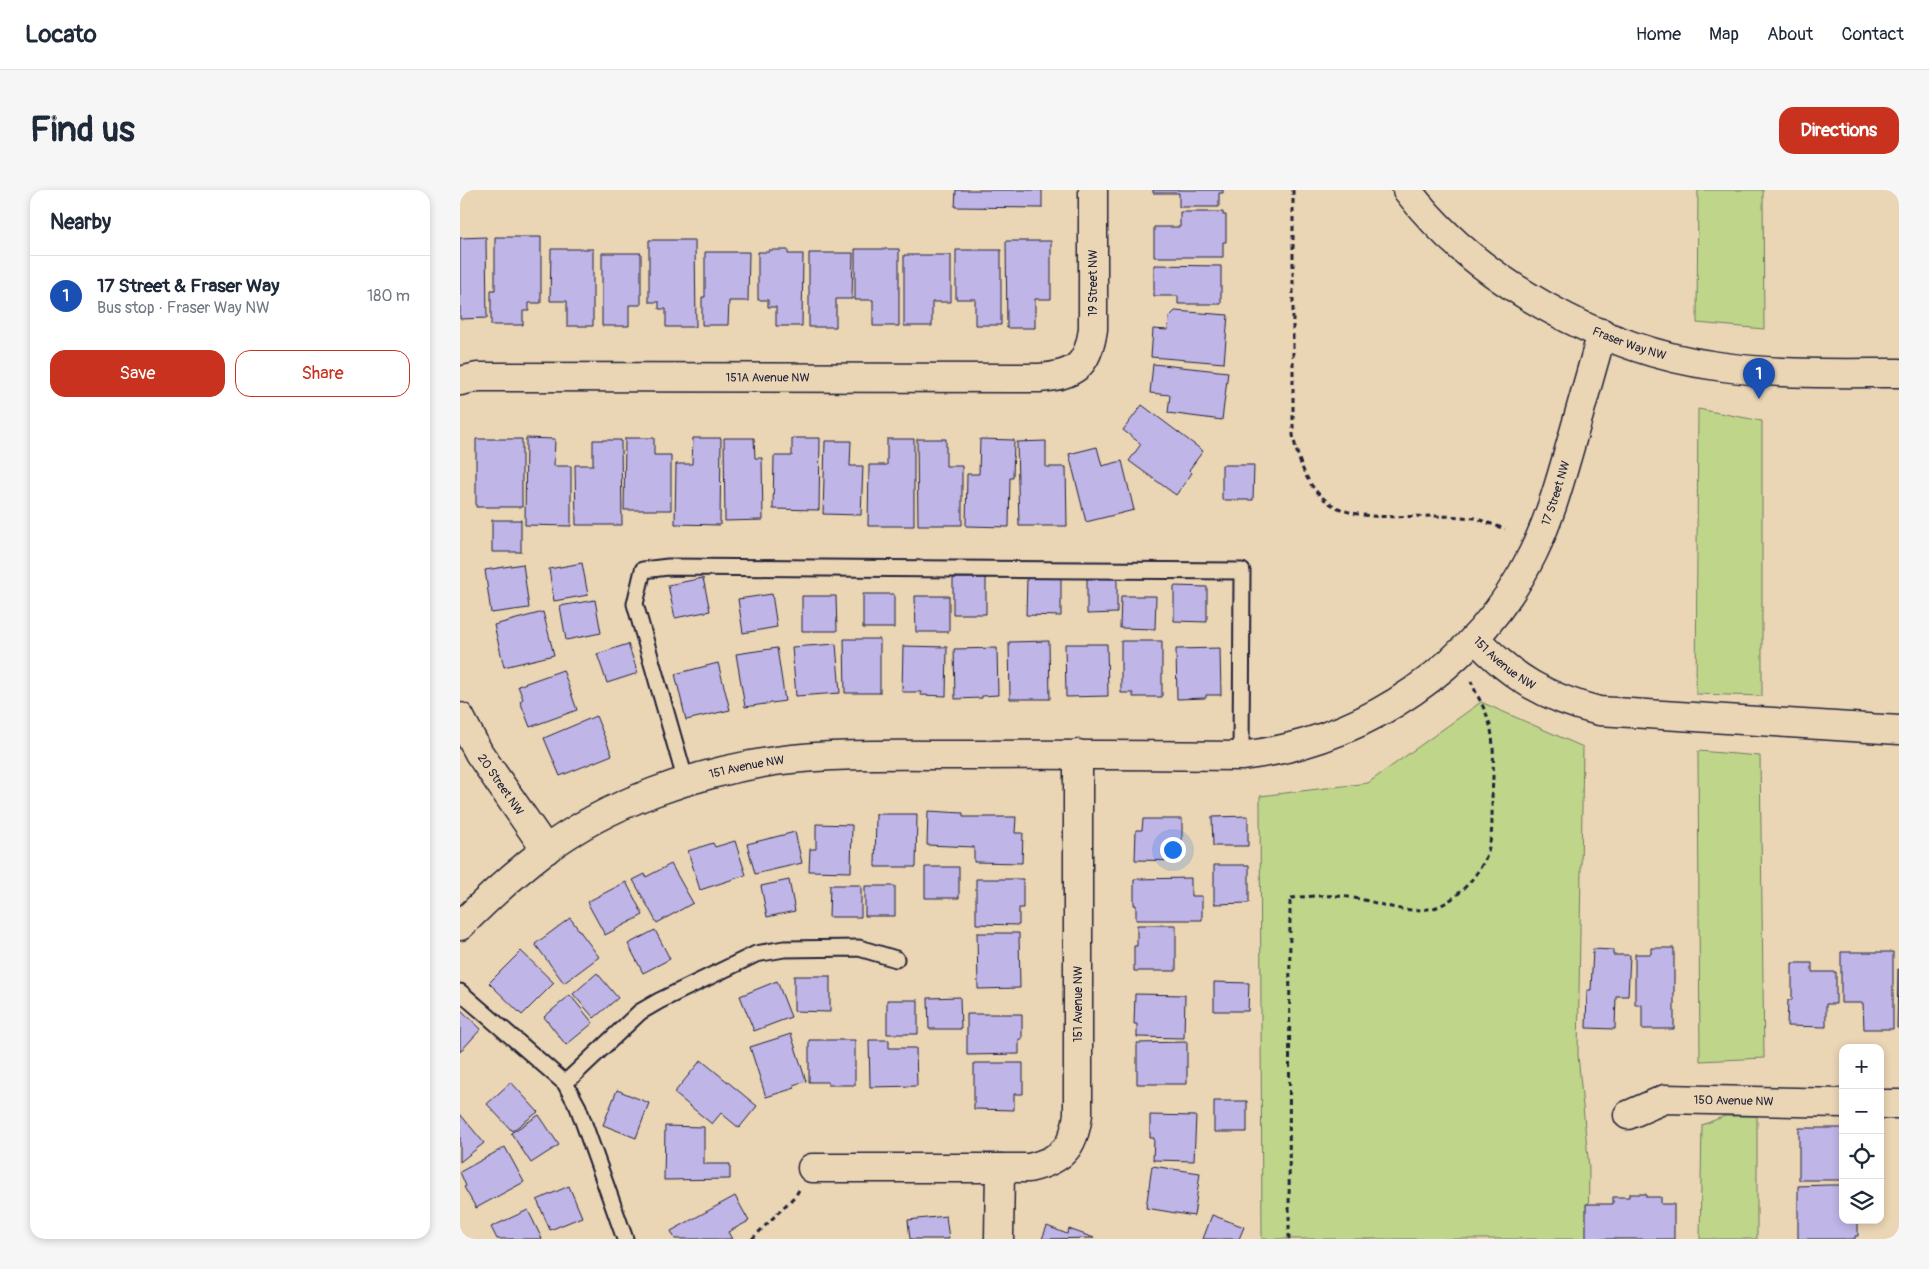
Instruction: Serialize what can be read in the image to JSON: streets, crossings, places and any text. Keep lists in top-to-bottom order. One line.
{"streets":{"street":["19 Street NW","Fraser Way NW","151A Avenue NW","17 Street NW","151 Avenue NW","20 Street NW","150 Avenue NW"]},"crossings":[["19 Street NW","151A Avenue NW"],["Fraser Way NW","17 Street NW"],["17 Street NW","151 Avenue NW"],["151 Avenue NW","20 Street NW"]],"page":{"header":"Locato","nav":["Home","Map","About","Contact"],"buttons":["Directions",["Save","Share"]],"title":"Find us","heading":"Nearby","list":[{"mark":"1","name":"17 Street & Fraser Way","note":"Bus stop · Fraser Way NW","value":"180 m"}],"pins":"1","map_buttons":["+","−"]}}
